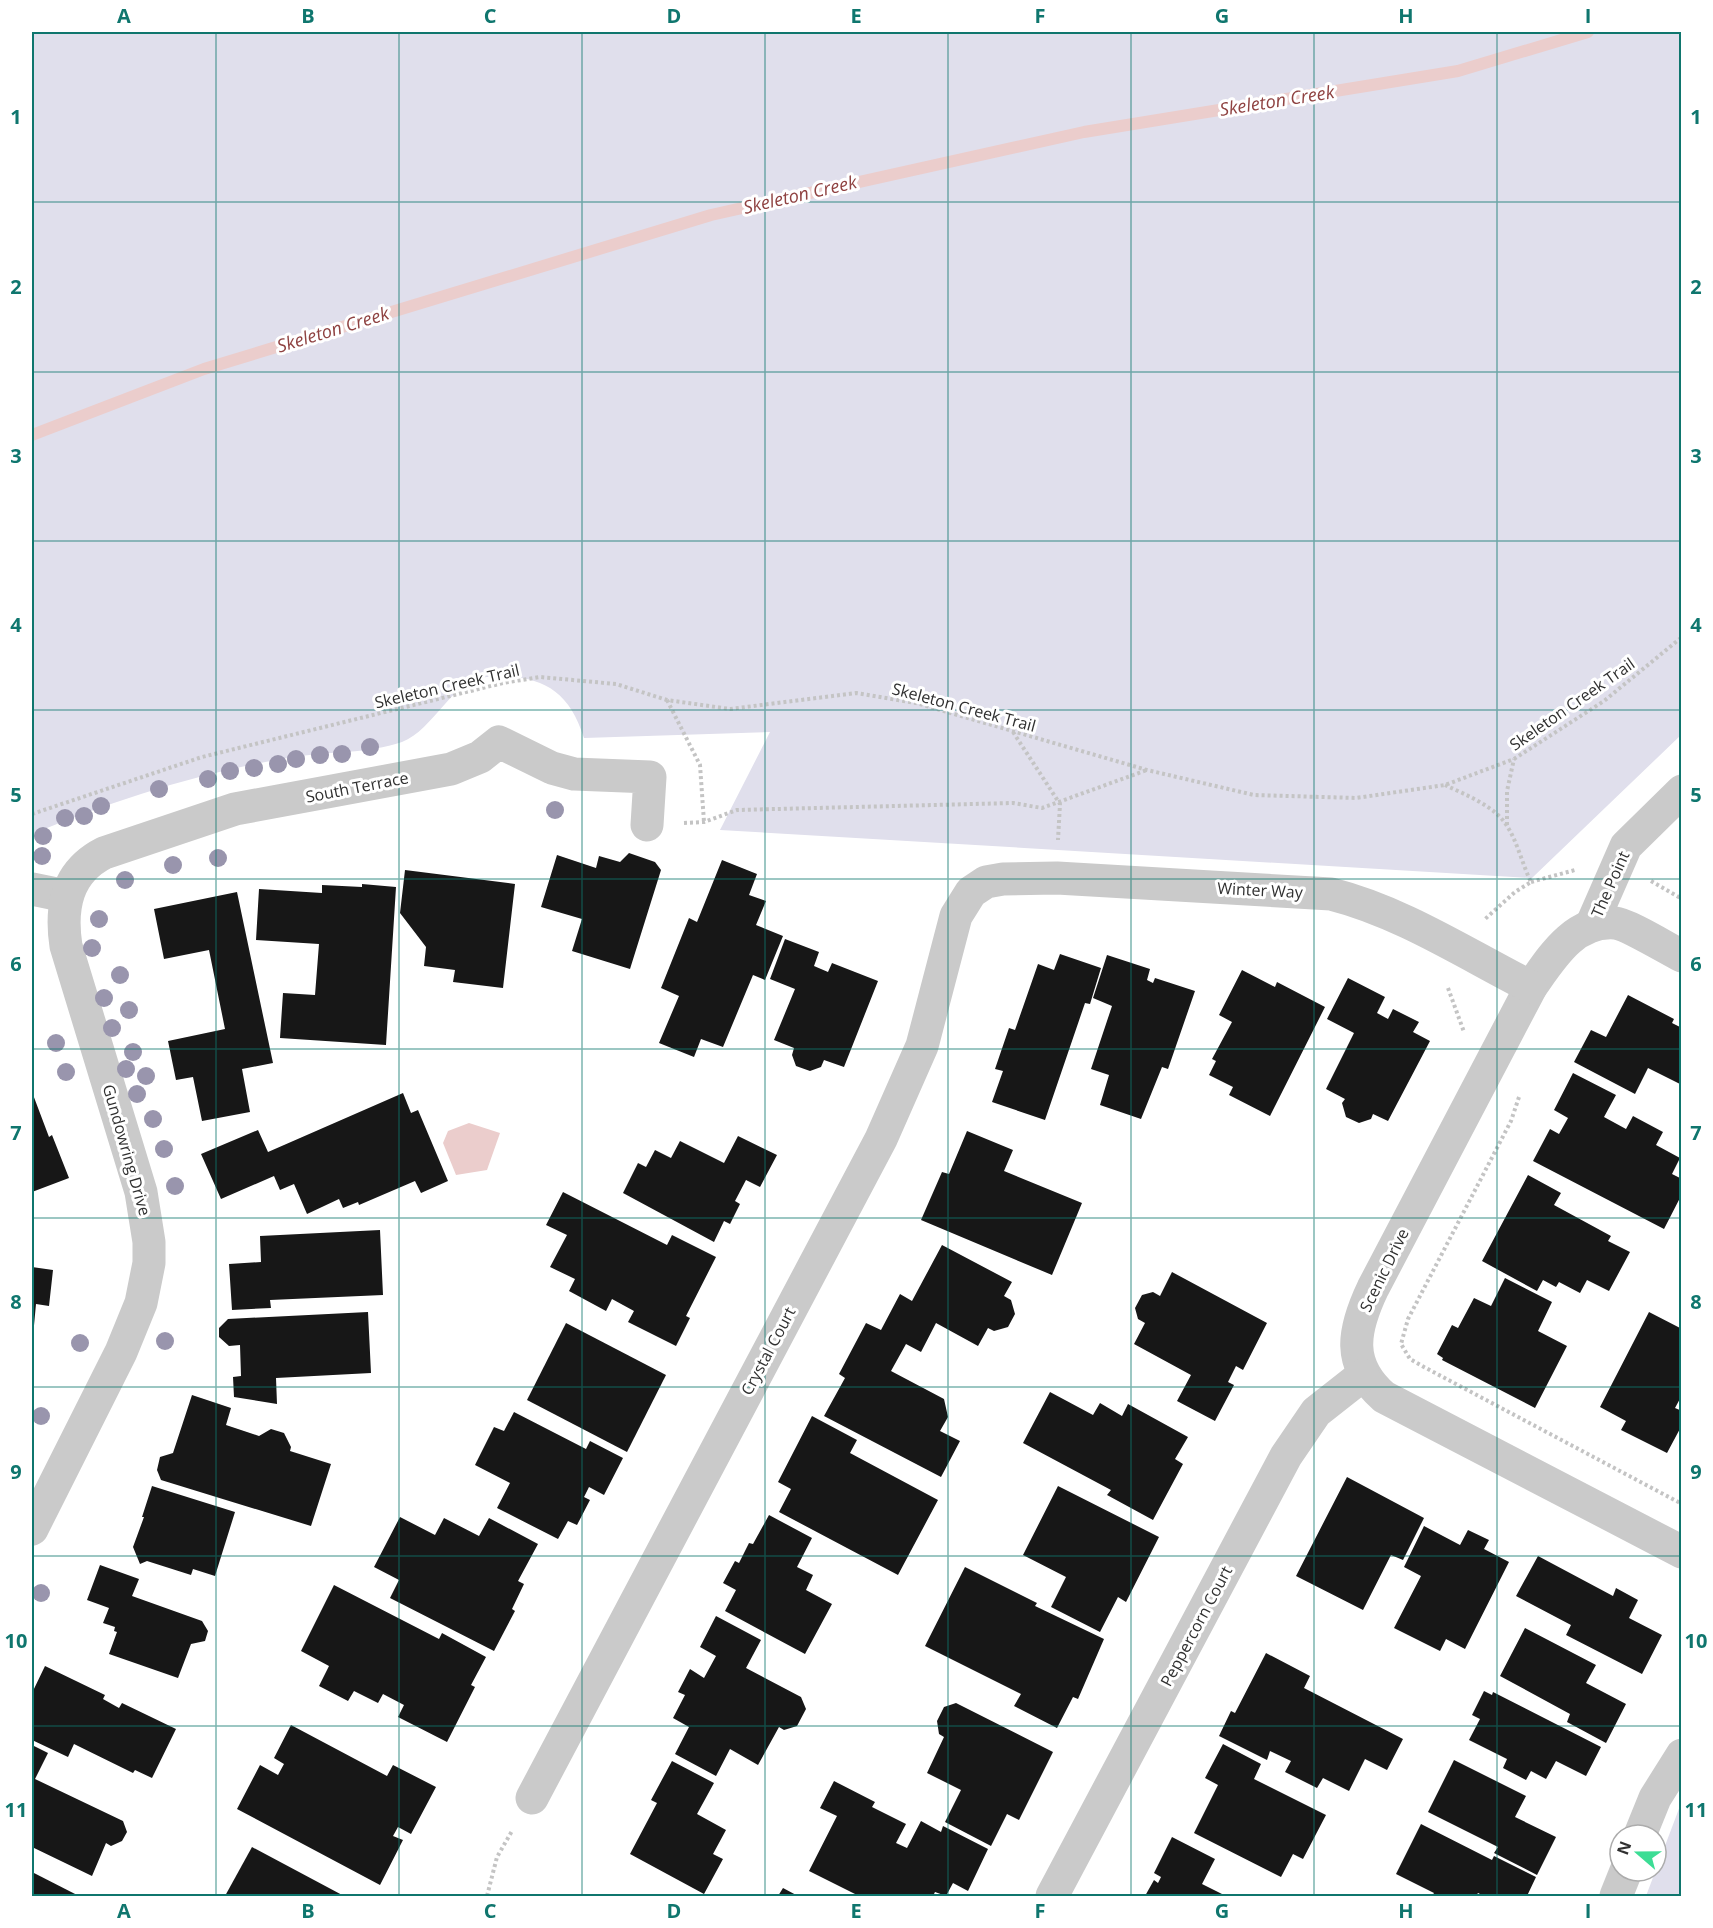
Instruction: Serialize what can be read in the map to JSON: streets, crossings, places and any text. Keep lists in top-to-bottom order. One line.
{"streets":{"street":["South Terrace","The Point","Winter Way","Gundowring Drive","Scenic Drive","Crystal Court","Peppercorn Court"],"path":["Skeleton Creek Trail"]},"crossings":[["South Terrace","Gundowring Drive"],["The Point","Scenic Drive"],["Winter Way","Scenic Drive"],["Winter Way","Crystal Court"],["Scenic Drive","Peppercorn Court"]],"water":["Skeleton Creek"],"north":"left","grid":{"columns":["A","B","C","D","E","F","G","H","I"],"rows":["1","2","3","4","5","6","7","8","9","10","11"]}}
